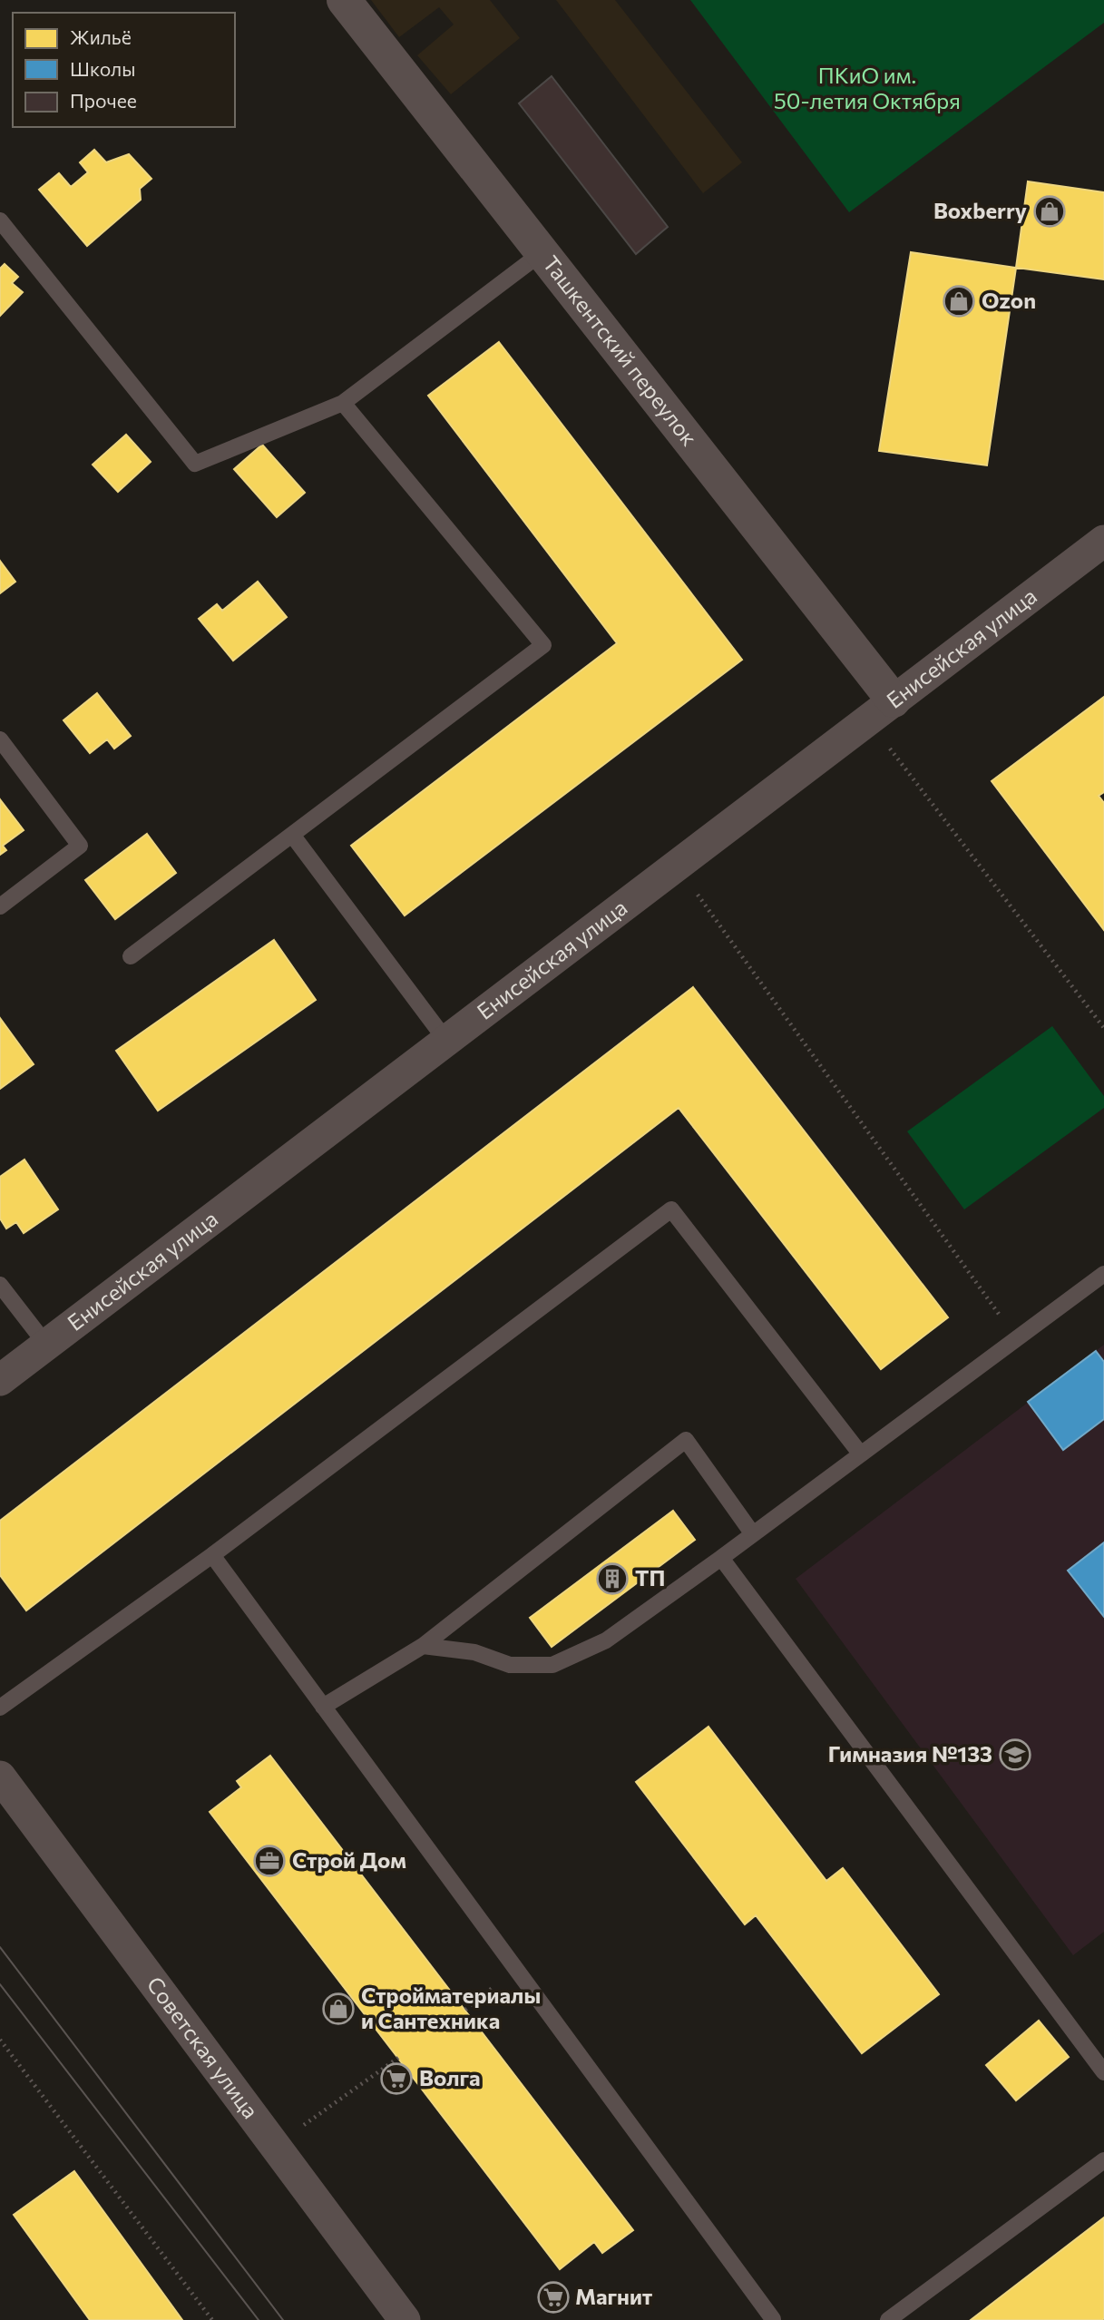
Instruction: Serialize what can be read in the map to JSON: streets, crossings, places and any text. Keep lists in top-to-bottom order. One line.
{"streets":{"street":["Ташкентский переулок","Енисейская улица","Советская улица"]},"crossings":[["Ташкентский переулок","Енисейская улица"]],"parks":["ПКиО им. 50-летия Октября"],"places":{"shop":["Boxberry","Ozon","Стройматериалы и Сантехника"],"building":["ТП"],"school or university":["Гимназия №133"],"office":["Строй Дом"],"supermarket":["Волга","Магнит"]},"legend":["Жильё","Школы","Прочее"]}
